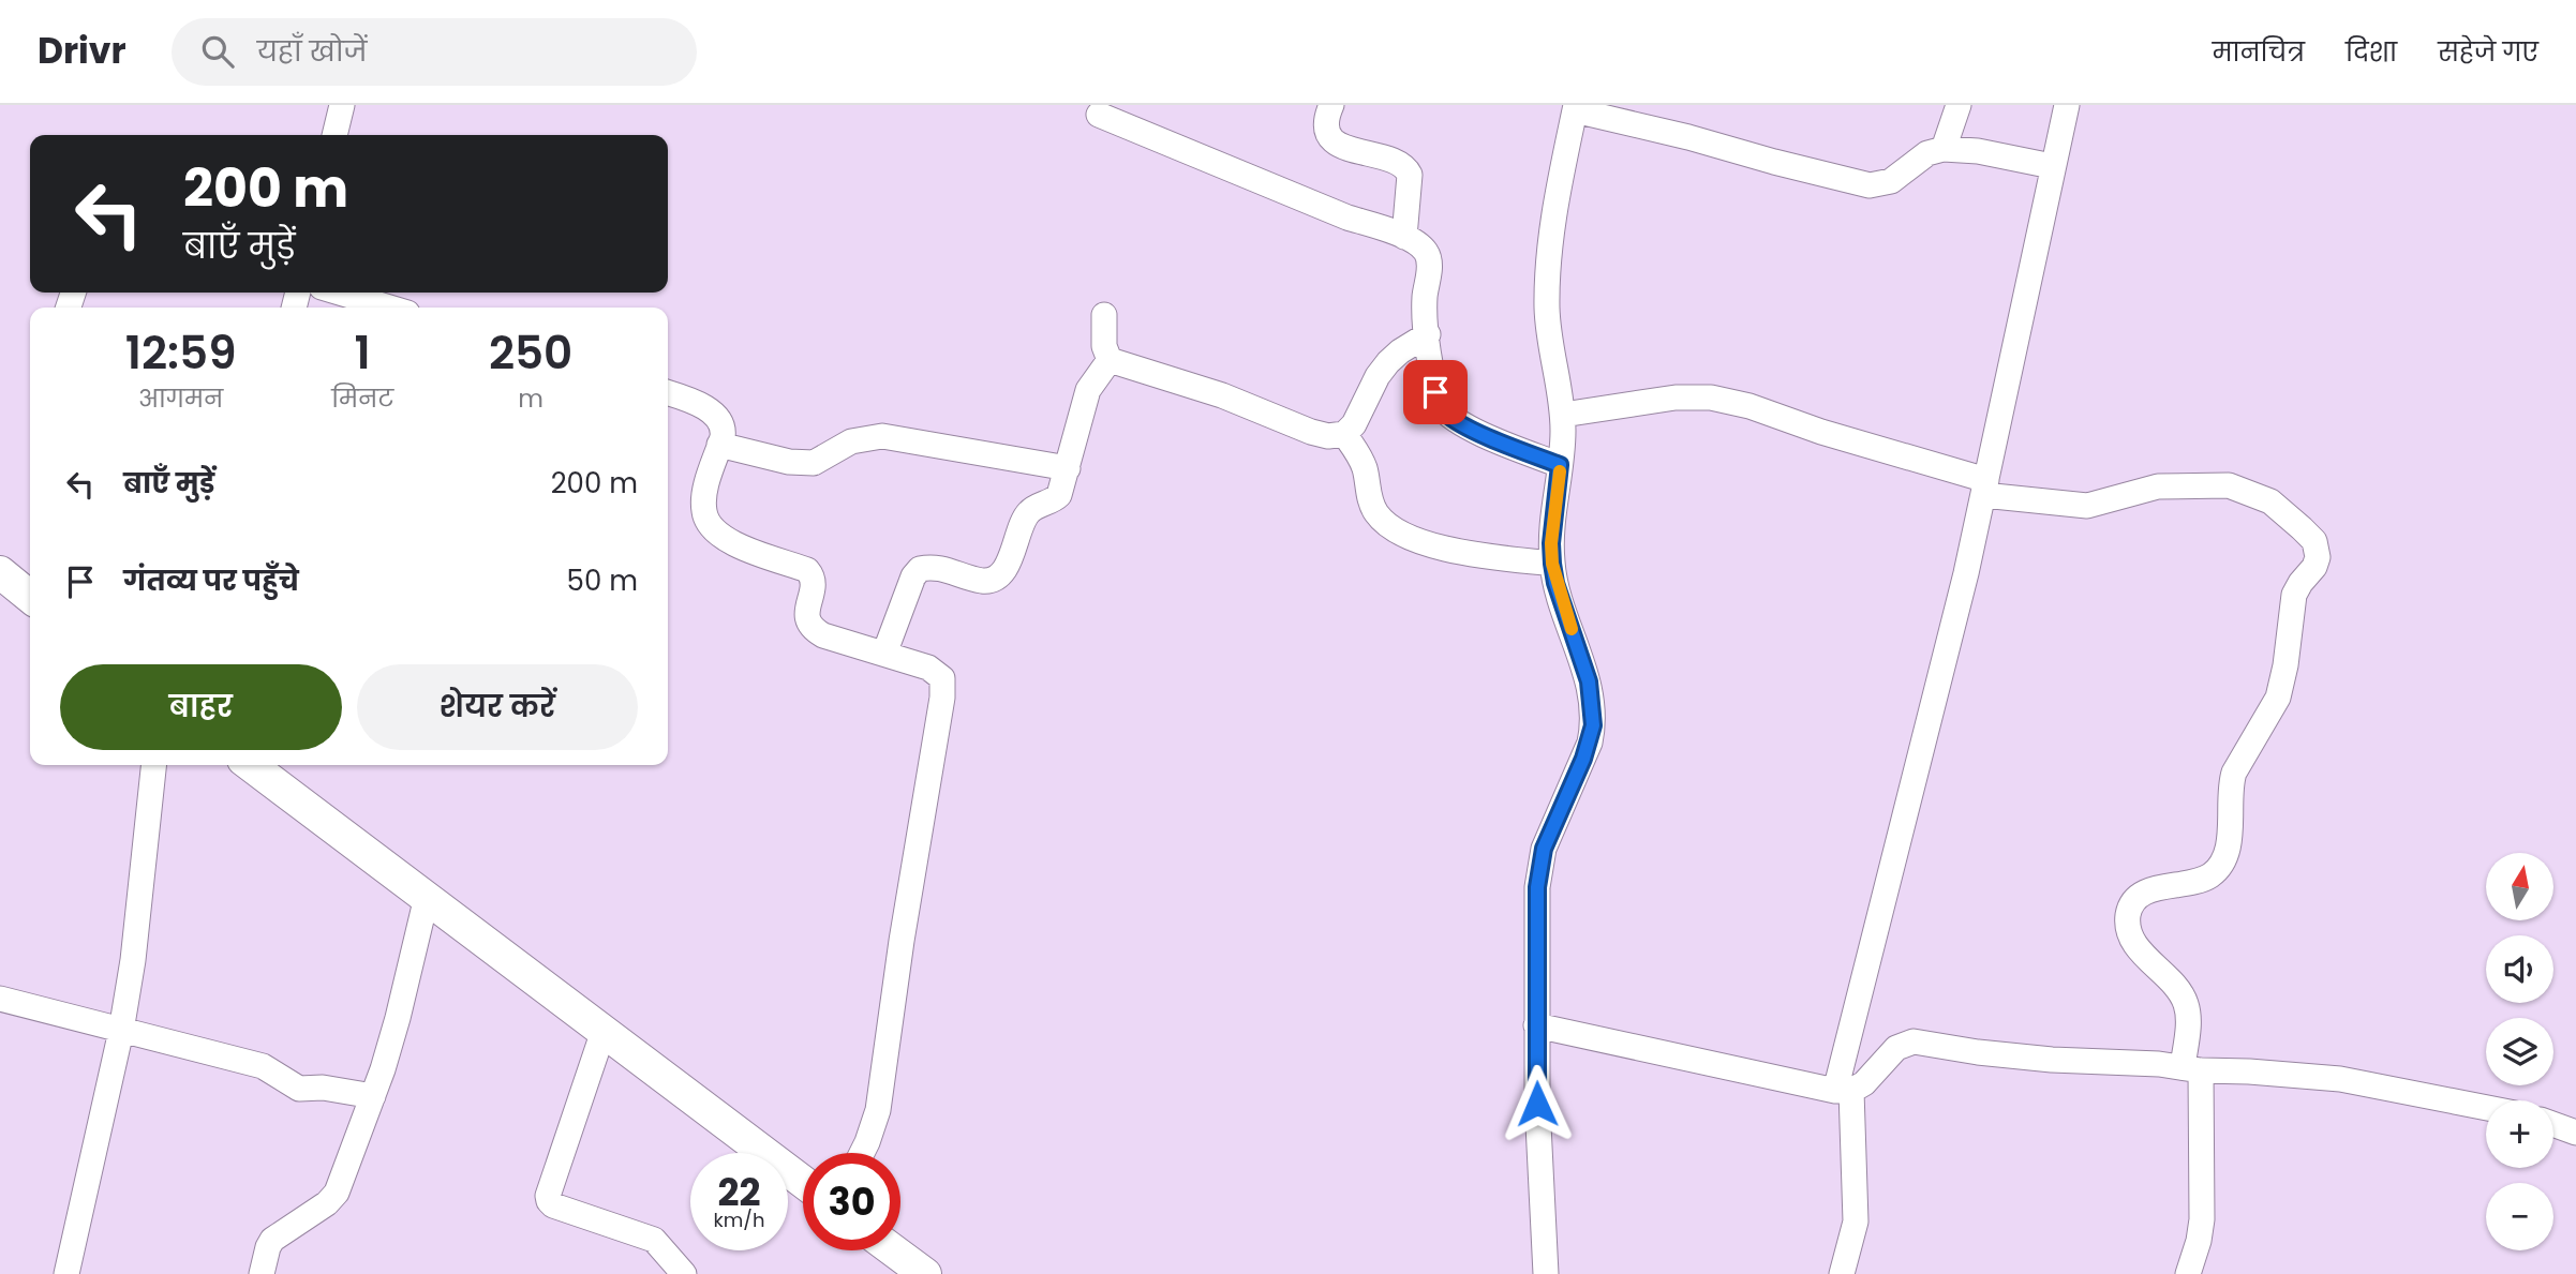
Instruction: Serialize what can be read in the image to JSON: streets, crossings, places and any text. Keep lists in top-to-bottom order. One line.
{"north":"top","page":{"header":"Drivr","search":"यहाँ खोजें","nav":["मानचित्र","दिशा","सहेजे गए"],"turn":["200 m","बाएँ मुड़ें"],"eta":["12:59","आगमन","1","मिनट","250","m"],"list":[{"name":"बाएँ मुड़ें","value":"200 m"},{"name":"गंतव्य पर पहुँचे","value":"50 m"}],"buttons":["बाहर","शेयर करें"],"map_buttons":["+","−"],"speed":"22 km/h","limit":"30"}}
